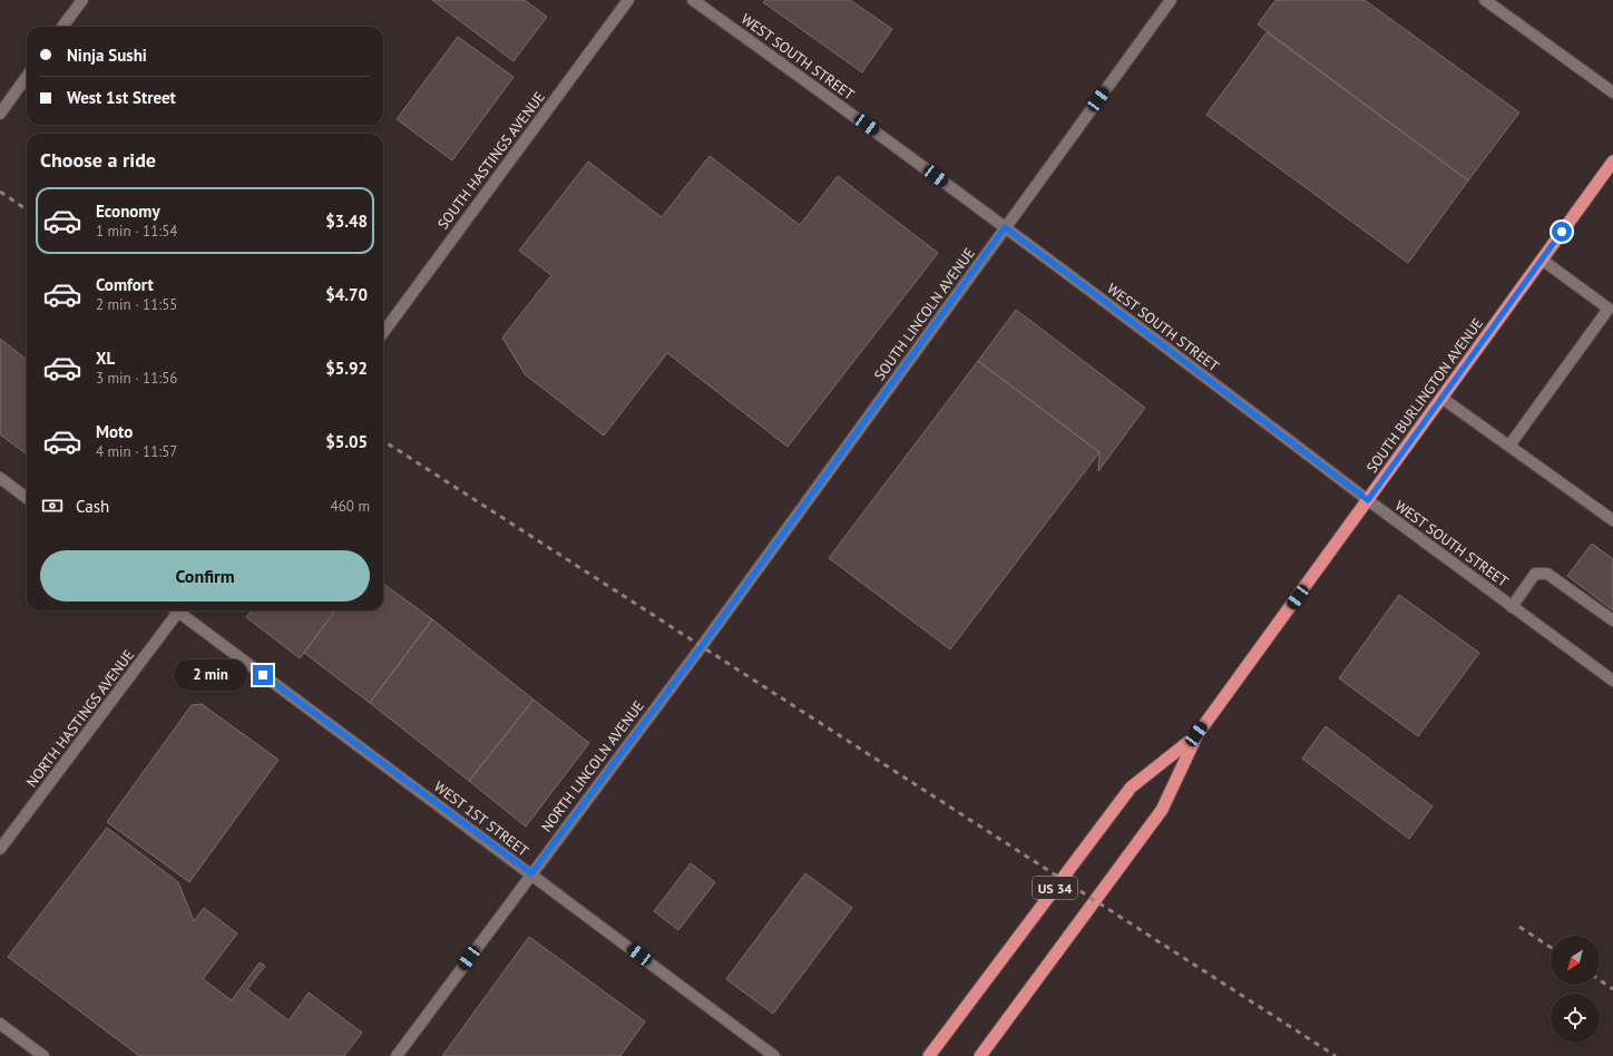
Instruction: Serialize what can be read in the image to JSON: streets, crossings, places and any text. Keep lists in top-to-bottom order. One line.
{"streets":{"highway":["SOUTH BURLINGTON AVENUE","US 34"],"street":["WEST SOUTH STREET","SOUTH HASTINGS AVENUE","SOUTH LINCOLN AVENUE","NORTH HASTINGS AVENUE","NORTH LINCOLN AVENUE","WEST 1ST STREET"]},"crossings":[["WEST SOUTH STREET","SOUTH LINCOLN AVENUE"],["WEST SOUTH STREET","SOUTH BURLINGTON AVENUE"],["SOUTH LINCOLN AVENUE","NORTH LINCOLN AVENUE"],["SOUTH BURLINGTON AVENUE","US 34"],["NORTH LINCOLN AVENUE","WEST 1ST STREET"]],"north":"bottom left","page":{"banner":["Ninja Sushi","West 1st Street"],"heading":"Choose a ride","list":[{"name":"Economy","note":"1 min · 11:54","value":"$3.48"},{"name":"Comfort","note":"2 min · 11:55","value":"$4.70"},{"name":"XL","note":"3 min · 11:56","value":"$5.92"},{"name":"Moto","note":"4 min · 11:57","value":"$5.05"}],"pay":["Cash","460 m"],"buttons":"Confirm","bubble":"2 min"}}
